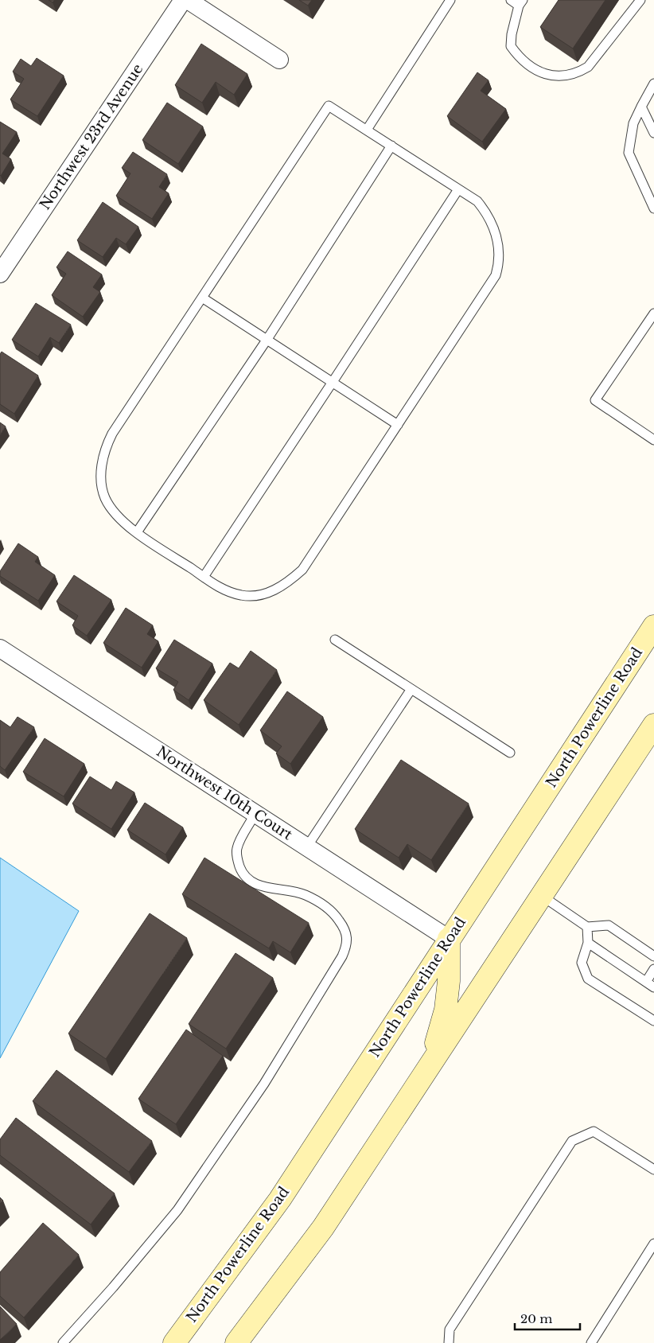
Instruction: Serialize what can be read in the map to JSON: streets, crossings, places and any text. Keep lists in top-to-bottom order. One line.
{"streets":{"main road":["North Powerline Road"],"street":["Northwest 23rd Avenue","Northwest 10th Court"]},"crossings":[["North Powerline Road","Northwest 10th Court"]],"scale_bar":"20 m"}
